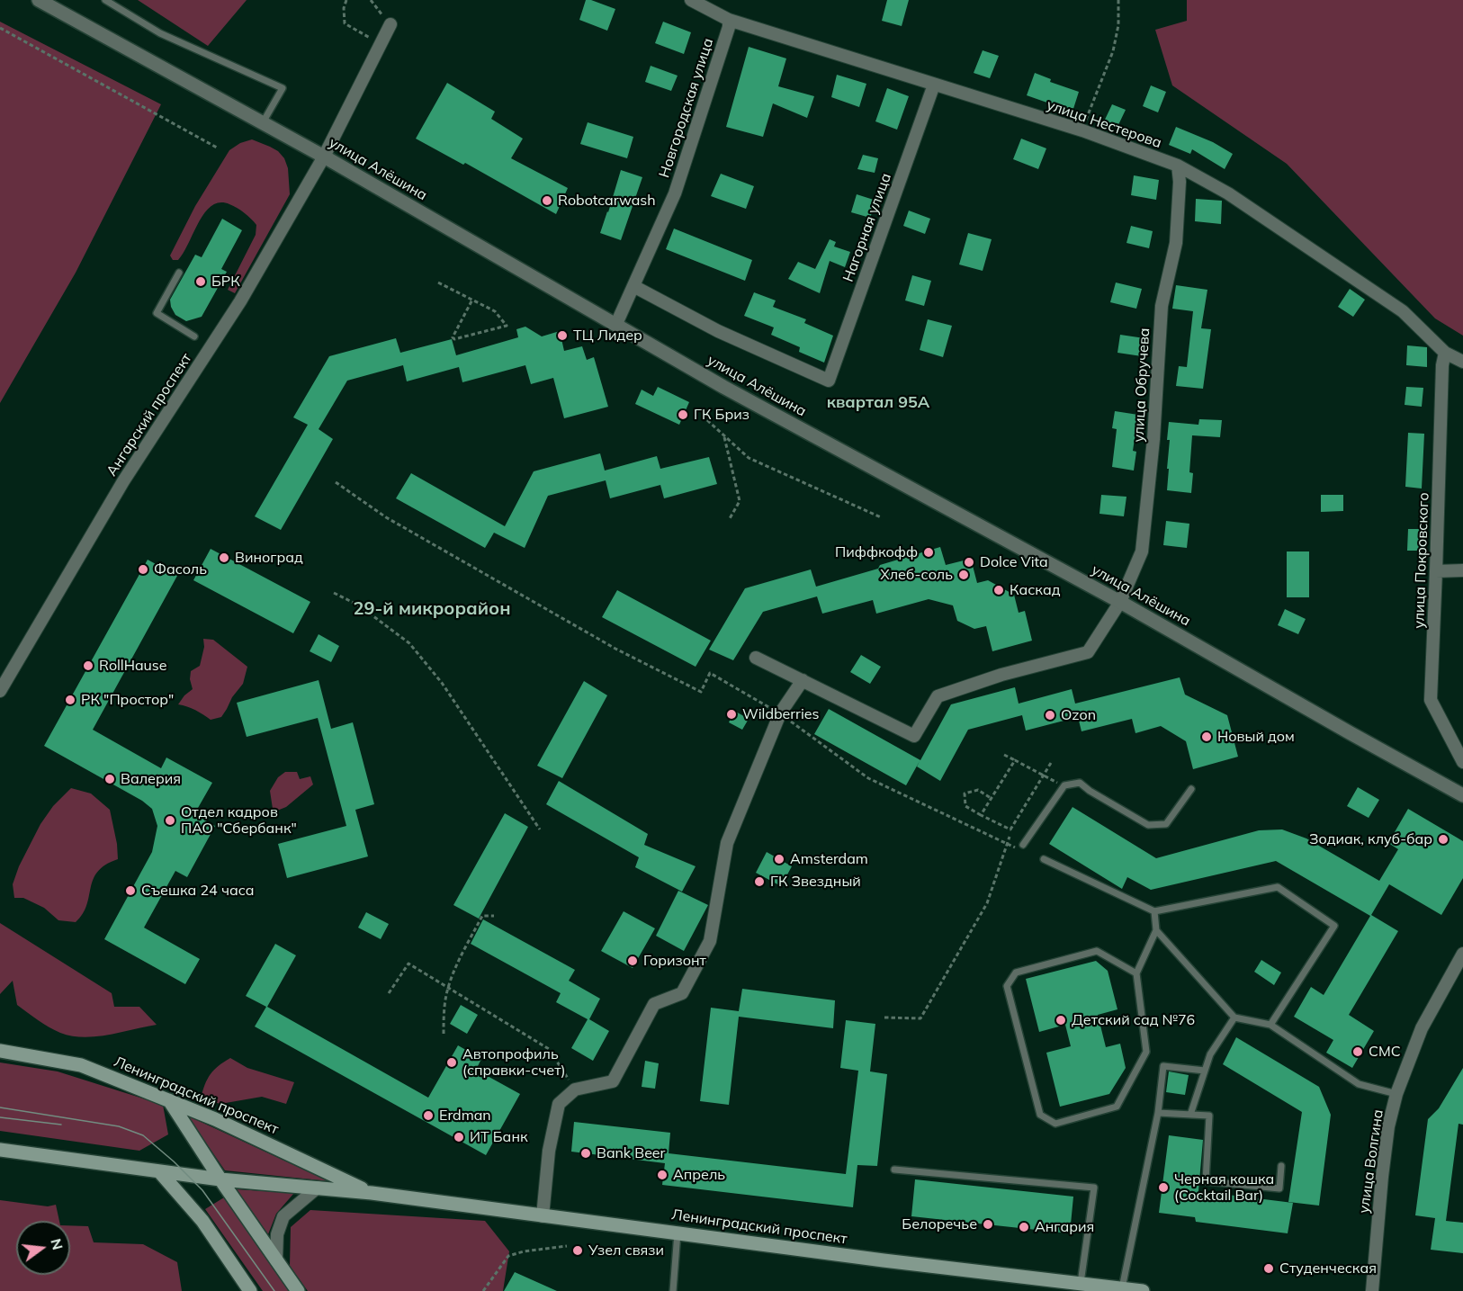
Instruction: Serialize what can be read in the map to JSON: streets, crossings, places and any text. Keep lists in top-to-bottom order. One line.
{"streets":{"main road":["Ленинградский проспект"],"street":["Новгородская улица","улица Нестерова","улица Алёшина","Нагорная улица","улица Обручева","Ангарский проспект","улица Покровского","улица Волгина"]},"crossings":[["Новгородская улица","улица Нестерова"],["Новгородская улица","улица Алёшина"],["Новгородская улица","Нагорная улица"],["улица Нестерова","Нагорная улица"],["улица Нестерова","улица Обручева"],["улица Нестерова","улица Покровского"],["улица Алёшина","улица Обручева"],["улица Алёшина","Ангарский проспект"]],"districts":["квартал 95А","29-й микрорайон"],"places":["Robotcarwash","БРК","ТЦ Лидер","ГК Бриз","Пиффкофф","Виноград","Dolce Vita","Фасоль","Хлеб-соль","Каскад","RollHause","РК \"Простор\"","Wildberries","Ozon","Новый дом","Валерия","Отдел кадров ПАО \"Сбербанк\"","Зодиак, клуб-бар","Amsterdam","ГК Звездный","Съешка 24 часа","Горизонт","Детский сад №76","СМС","Автопрофиль (справки-счет)","Erdman","ИТ Банк","Bank Beer","Апрель","Черная кошка (Cocktail Bar)","Белоречье","Ангария","Узел связи","Студенческая"],"north":"right"}
